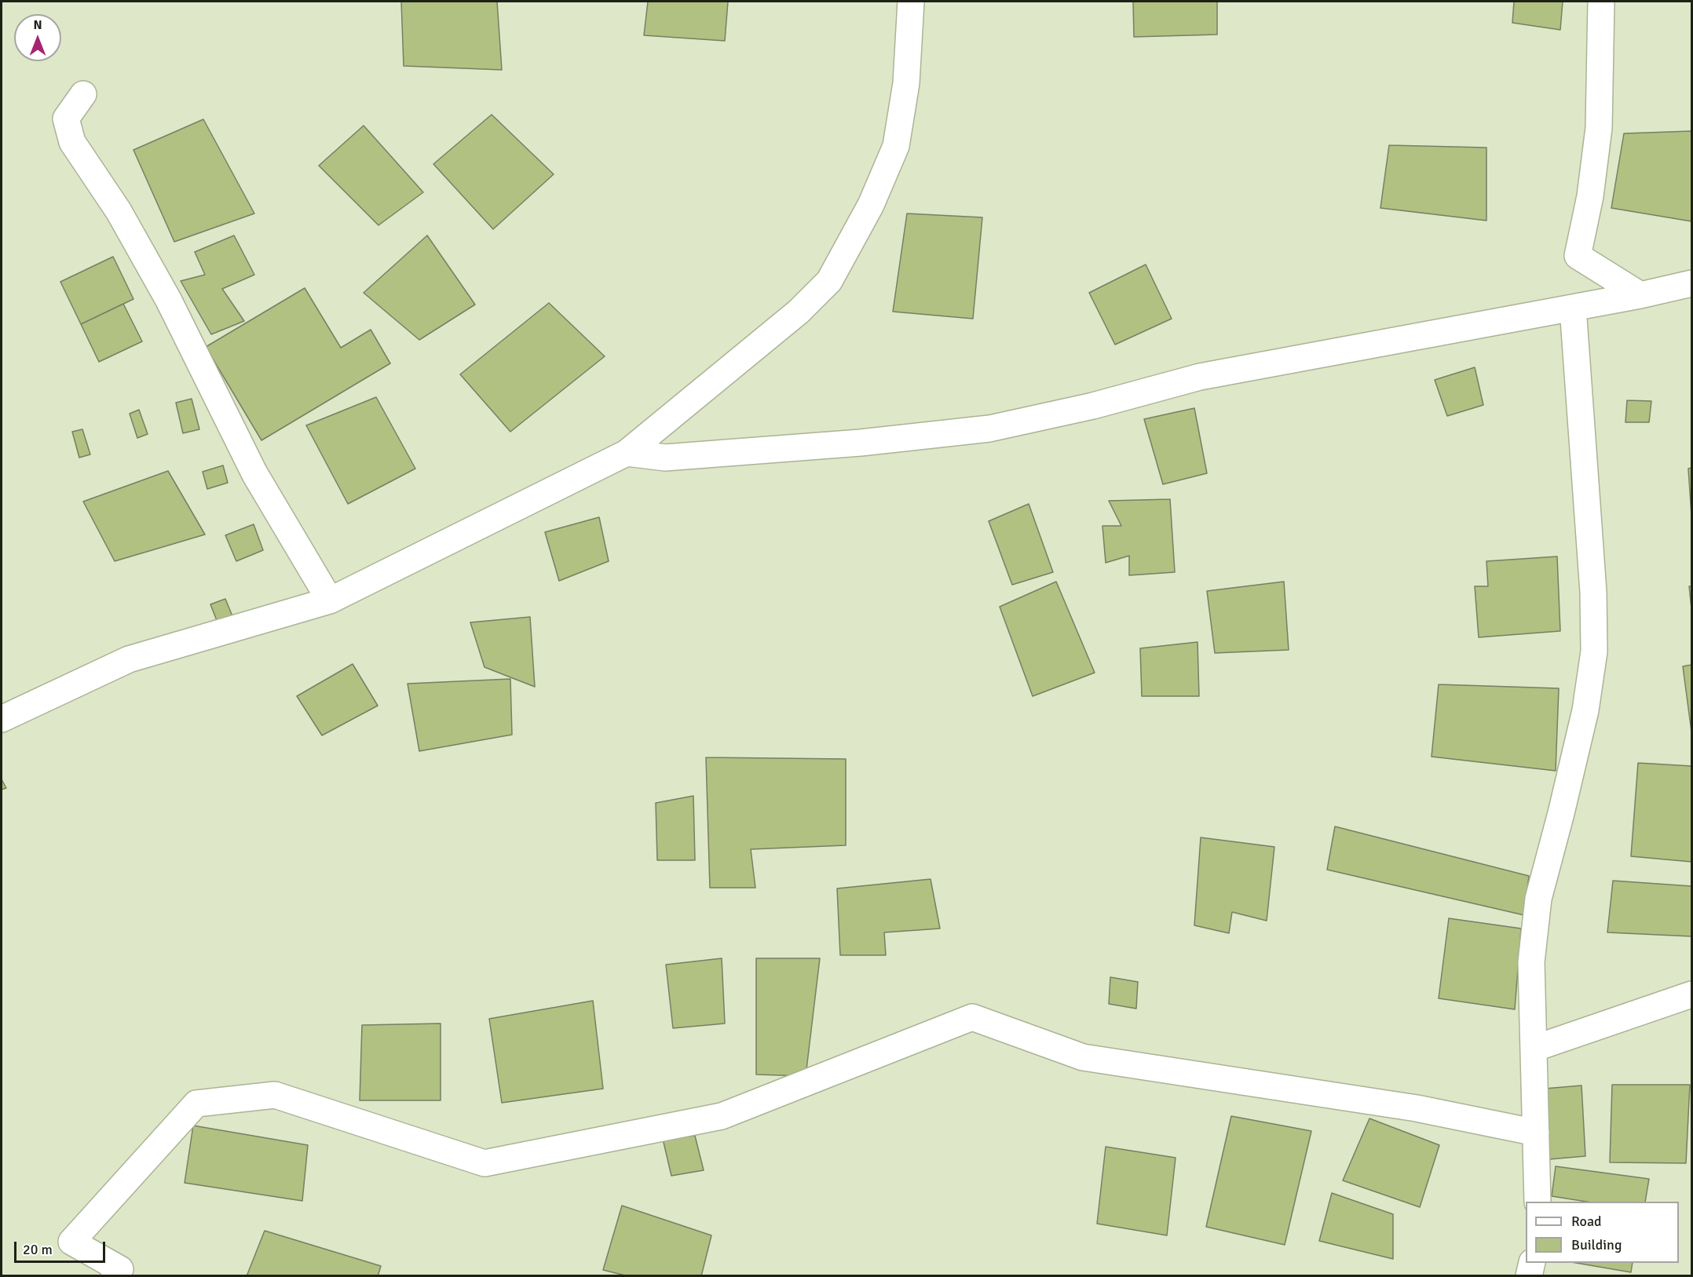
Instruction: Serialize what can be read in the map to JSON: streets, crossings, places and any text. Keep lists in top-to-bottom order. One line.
{"legend":["Road","Building"],"scale_bar":"20 m","north":"top"}
